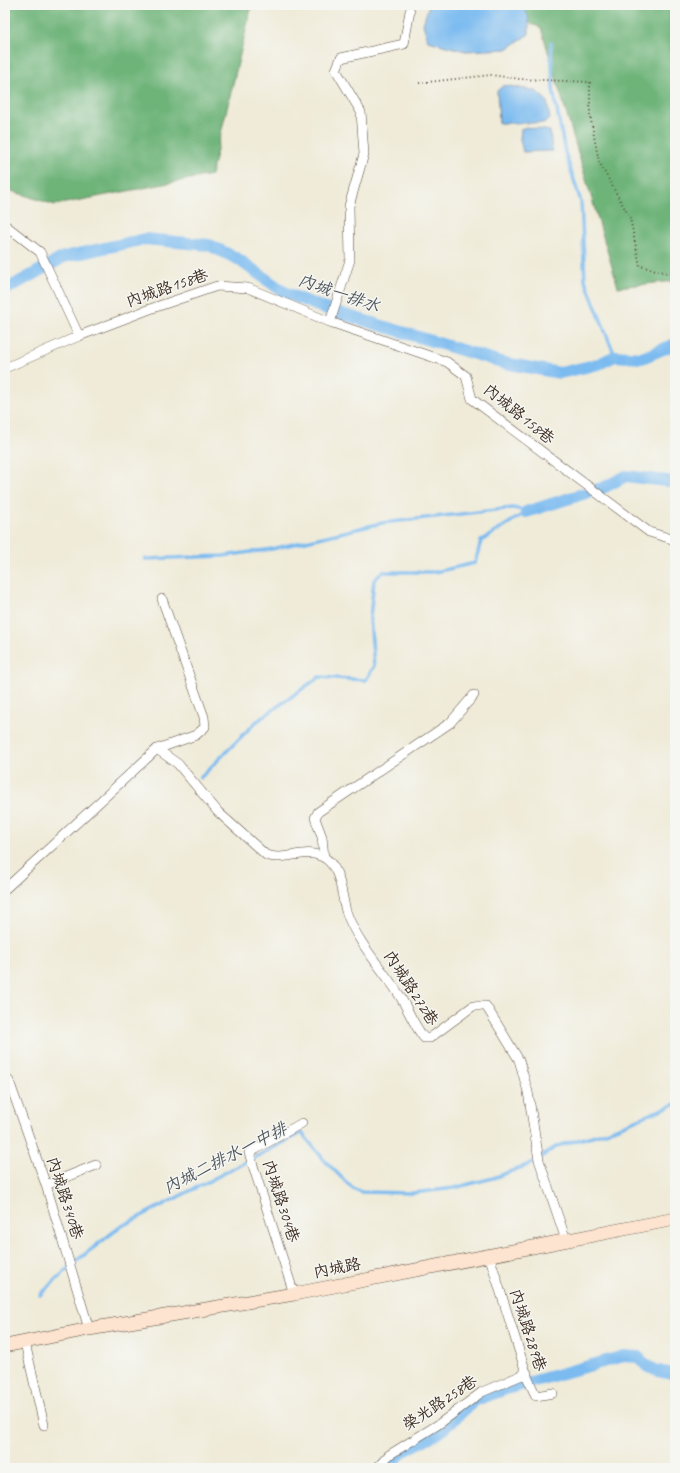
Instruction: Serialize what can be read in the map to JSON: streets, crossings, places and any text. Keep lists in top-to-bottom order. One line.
{"streets":{"street":["內城路158巷","內城路272巷","內城路340巷","內城路304巷","內城路","內城路289巷","榮光路258巷"]},"crossings":[["內城路272巷","內城路"],["內城路340巷","內城路"],["內城路304巷","內城路"],["內城路","內城路289巷"],["內城路289巷","榮光路258巷"]],"water":["內城一排水","內城二排水一中排"]}
